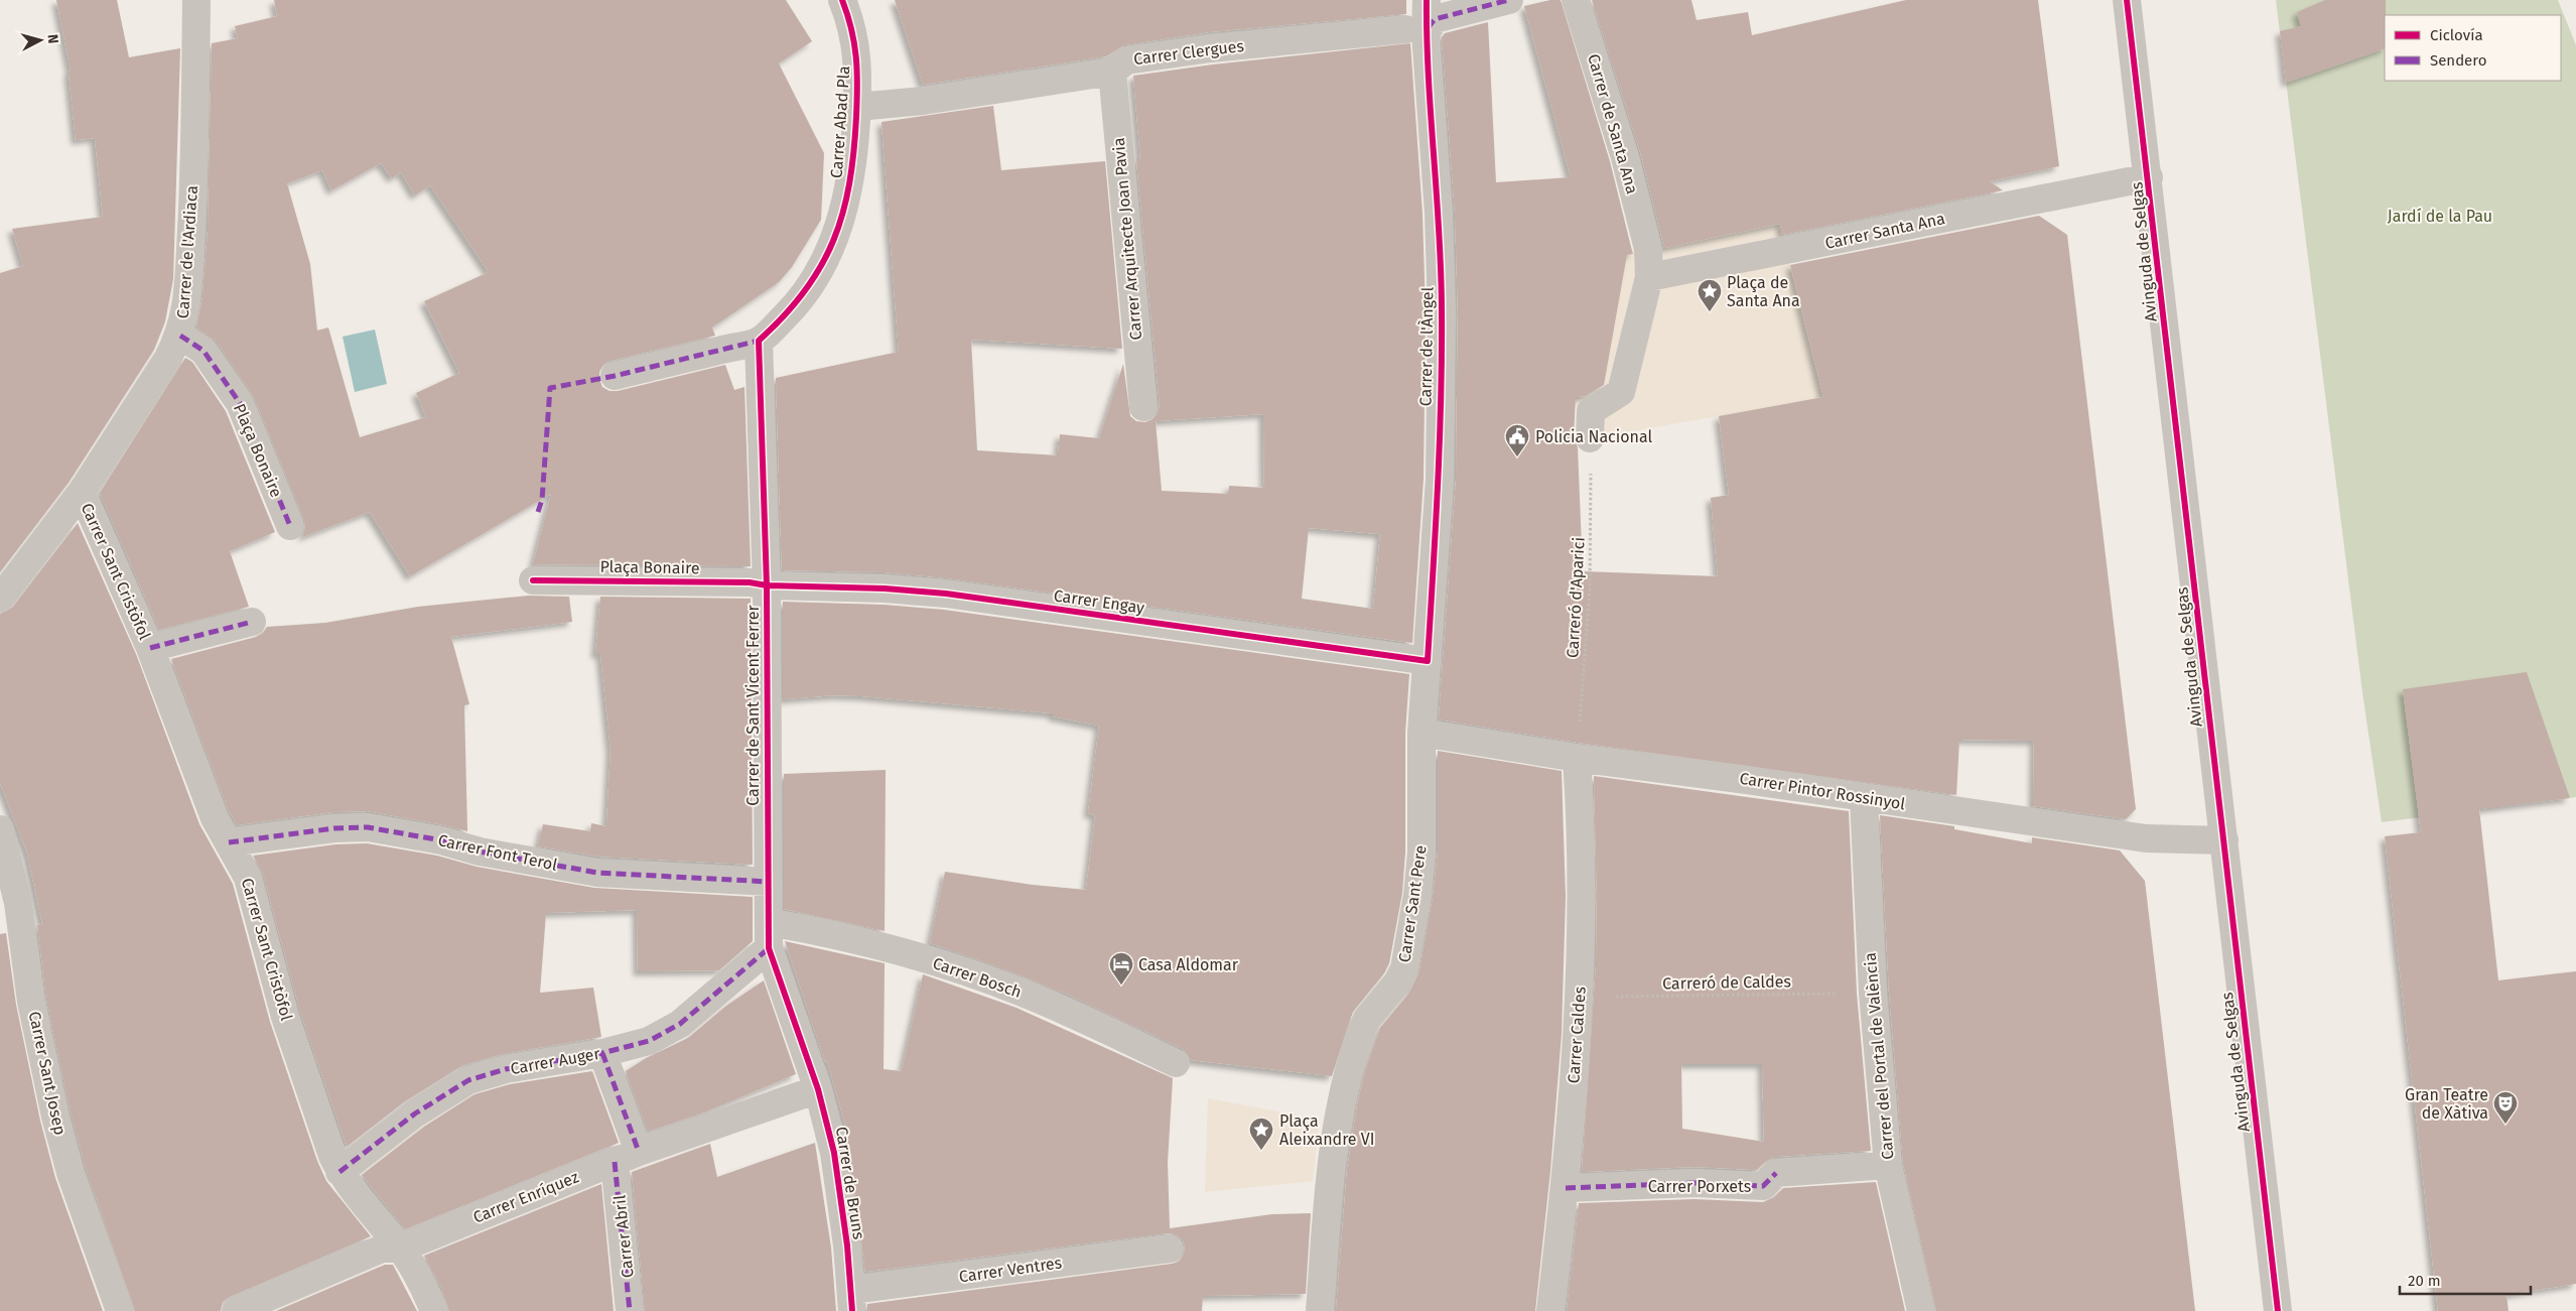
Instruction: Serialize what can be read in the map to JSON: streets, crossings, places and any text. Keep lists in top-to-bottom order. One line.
{"streets":{"street":["Carrer Clergues","Carrer Abad Pla","Carrer de Santa Ana","Carrer Santa Ana","Carrer Arquitecte Joan Pavia","Carrer de l'Ardiaca","Avinguda de Selgas","Carrer de l'Àngel","Plaça Bonaire","Carrer Sant Cristòfol","Carrer Engay","Carrer de Sant Vicent Ferrer","Carrer Pintor Rossinyol","Carrer Font Terol","Carrer Sant Pere","Carrer Bosch","Carrer Caldes","Carrer del Portal de València","Carrer Auger","Carrer Sant Josep","Carrer de Bruns","Carrer Porxets","Carrer Enríquez","Carrer Abril","Carrer Ventres"],"path":["Carreró d'Aparici","Carreró de Caldes"]},"crossings":[["Carrer Clergues","Carrer Abad Pla"],["Carrer Clergues","Carrer Arquitecte Joan Pavia"],["Carrer Clergues","Carrer de l'Àngel"],["Carrer Abad Pla","Carrer de Sant Vicent Ferrer"],["Carrer de Santa Ana","Carrer Santa Ana"],["Carrer Santa Ana","Avinguda de Selgas"],["Carrer de l'Ardiaca","Plaça Bonaire"],["Carrer de l'Ardiaca","Carrer Sant Cristòfol"],["Avinguda de Selgas","Carrer Pintor Rossinyol"],["Carrer de l'Àngel","Carrer Engay"],["Carrer de l'Àngel","Carrer Sant Pere"],["Plaça Bonaire","Carrer Engay"],["Plaça Bonaire","Carrer de Sant Vicent Ferrer"],["Carrer Sant Cristòfol","Carrer Font Terol"],["Carrer Sant Cristòfol","Carrer Auger"],["Carrer Sant Cristòfol","Carrer Enríquez"],["Carreró d'Aparici","Carrer Pintor Rossinyol"],["Carreró d'Aparici","Carrer Caldes"],["Carrer Engay","Carrer de Sant Vicent Ferrer"],["Carrer Engay","Carrer Sant Pere"],["Carrer de Sant Vicent Ferrer","Carrer Font Terol"],["Carrer de Sant Vicent Ferrer","Carrer Bosch"],["Carrer de Sant Vicent Ferrer","Carrer Auger"],["Carrer de Sant Vicent Ferrer","Carrer de Bruns"],["Carrer Pintor Rossinyol","Carrer Sant Pere"],["Carrer Pintor Rossinyol","Carrer Caldes"],["Carrer Pintor Rossinyol","Carrer del Portal de València"],["Carreró de Caldes","Carrer Caldes"],["Carreró de Caldes","Carrer del Portal de València"],["Carrer Caldes","Carrer Porxets"],["Carrer del Portal de València","Carrer Porxets"],["Carrer Auger","Carrer de Bruns"],["Carrer Auger","Carrer Abril"],["Carrer de Bruns","Carrer Enríquez"],["Carrer de Bruns","Carrer Ventres"],["Carrer Enríquez","Carrer Abril"]],"parks":["Jardí de la Pau"],"places":{"place":["Plaça de Santa Ana","Plaça Aleixandre VI"],"public building":["Policia Nacional"],"hotel":["Casa Aldomar"],"theatre":["Gran Teatre de Xàtiva"]},"legend":["Ciclovía","Sendero"],"scale_bar":"20 m","north":"right"}
